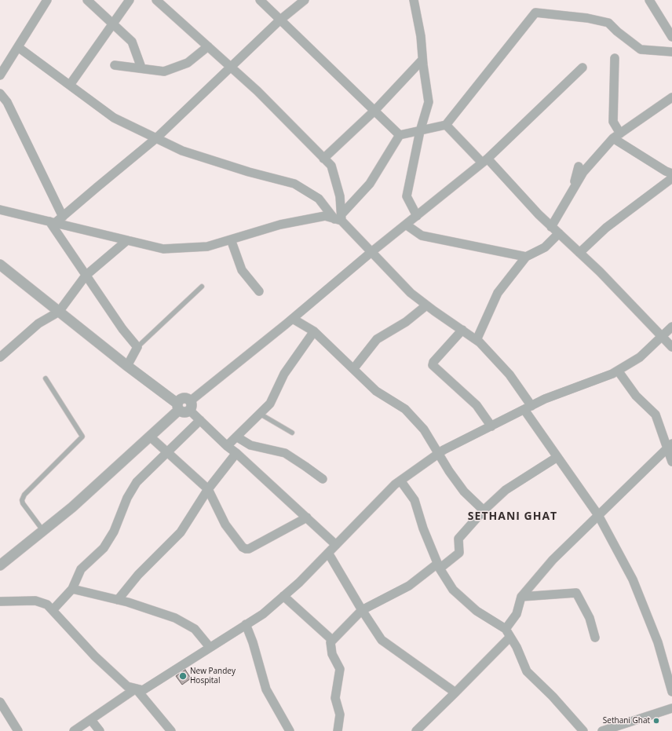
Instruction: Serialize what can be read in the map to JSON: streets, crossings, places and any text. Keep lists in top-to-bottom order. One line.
{"districts":["SETHANI GHAT"],"places":["New Pandey Hospital","Sethani Ghat"]}
